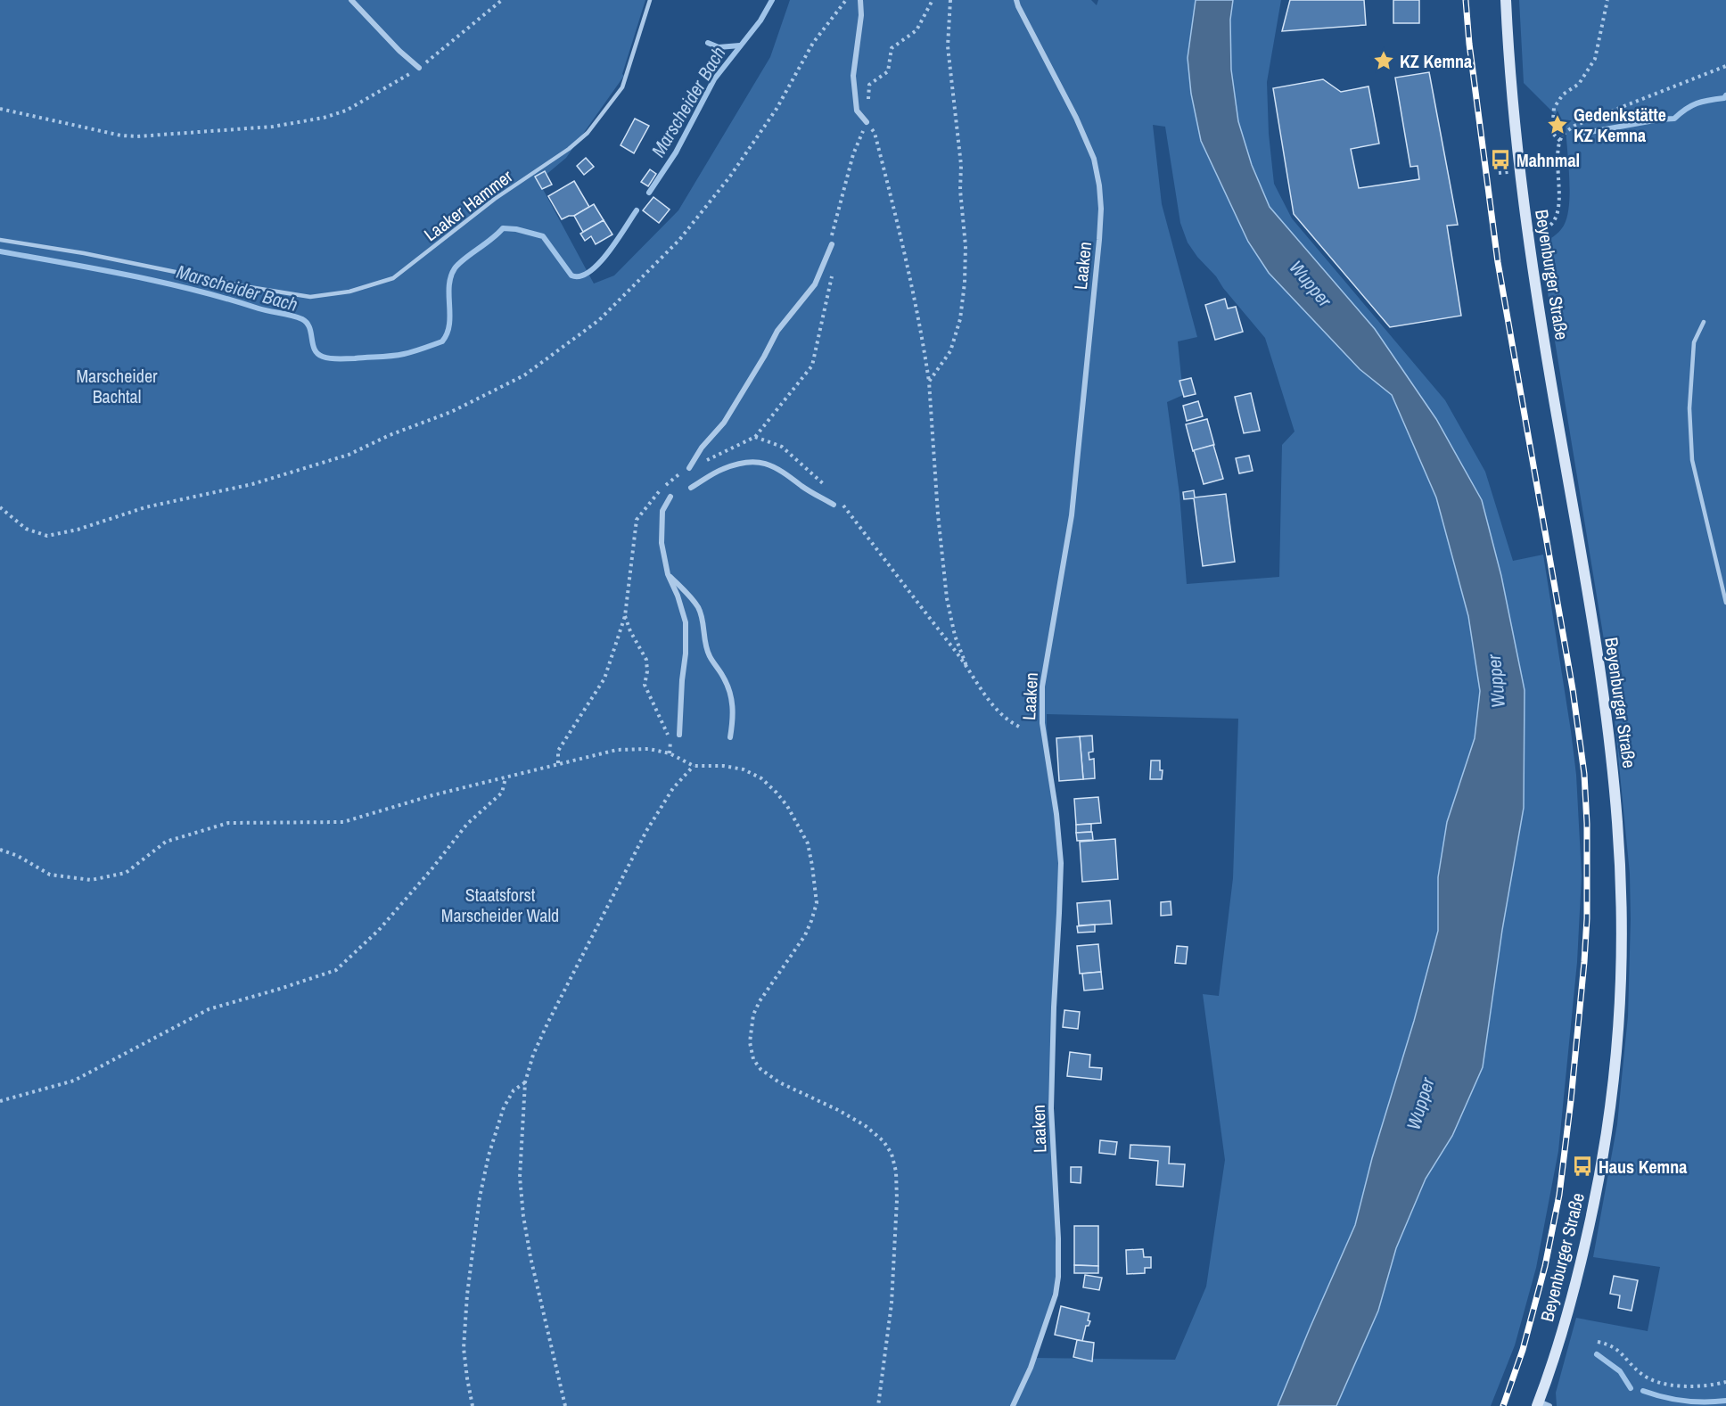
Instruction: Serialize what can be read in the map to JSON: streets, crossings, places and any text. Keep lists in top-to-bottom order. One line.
{"streets":{"main road":["Beyenburger Straße"],"street":["Laaken"],"lane":["Laaker Hammer"]},"water":["Marscheider Bach","Wupper"],"parks":["Marscheider Bachtal","Staatsforst Marscheider Wald"],"places":{"place":["KZ Kemna","Gedenkstätte KZ Kemna"],"bus stop":["Mahnmal","Haus Kemna"]}}
